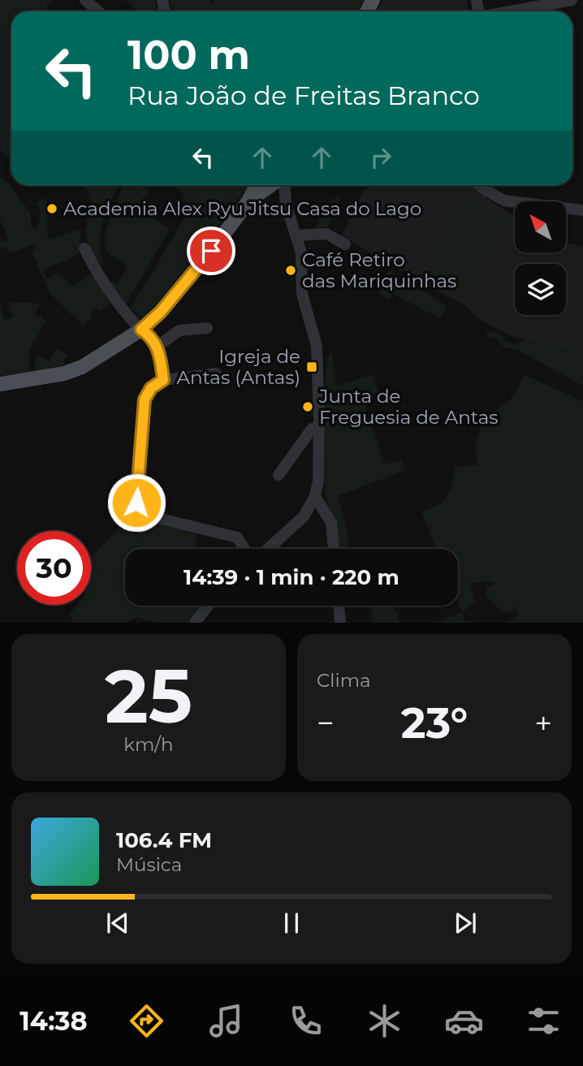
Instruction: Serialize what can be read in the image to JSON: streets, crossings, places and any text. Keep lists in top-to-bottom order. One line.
{"places":{"other":["Academia Alex Ryu Jitsu Casa do Lago","Café Retiro das Mariquinhas","Junta de Freguesia de Antas"],"transit":["Igreja de Antas (Antas)"]},"north":"top left","page":{"turn":["100 m","Rua João de Freitas Branco"],"limit":"30","trip":"14:39 · 1 min · 220 m","tile":[["25","km/h"],"Clima"],"heat":["−","23°","+"],"song":["106.4 FM","Música"],"tabs":"14:38"}}
